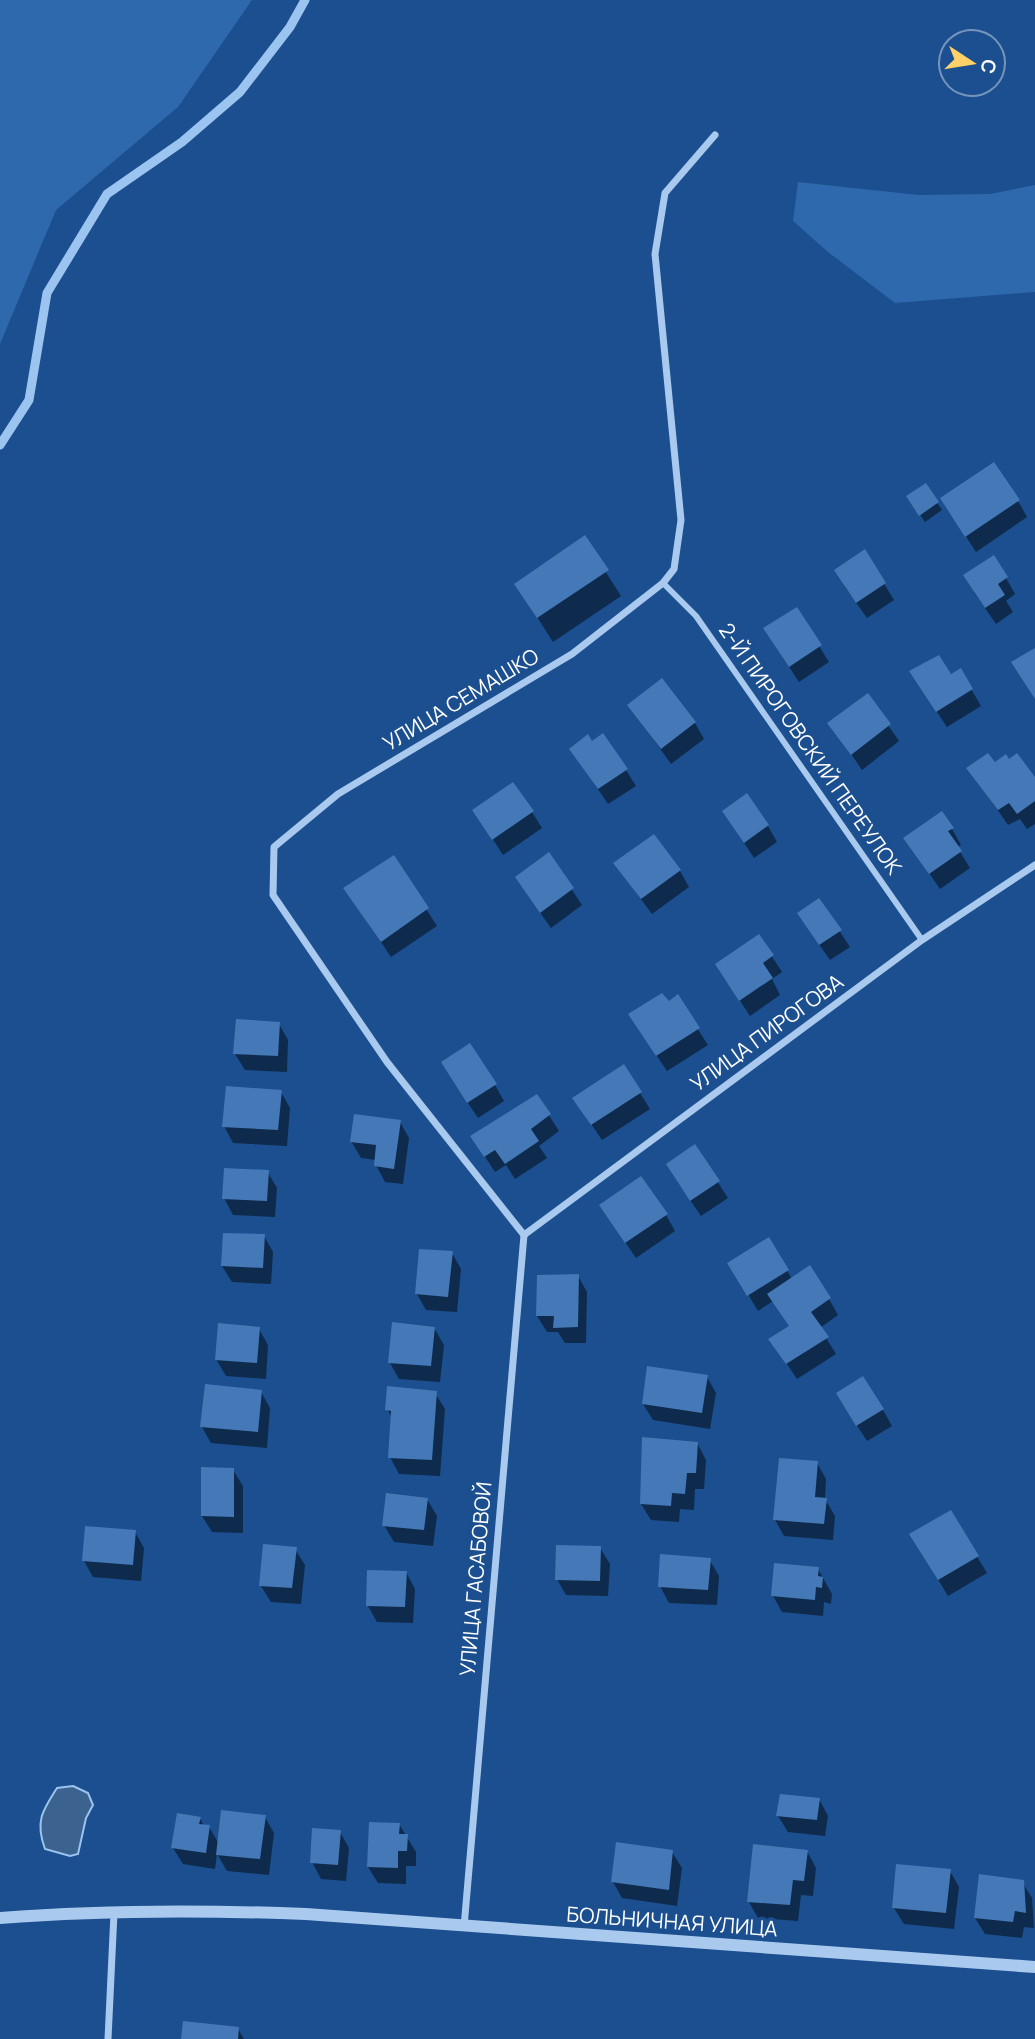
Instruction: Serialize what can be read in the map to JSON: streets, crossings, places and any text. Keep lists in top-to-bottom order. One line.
{"streets":{"street":["УЛИЦА СЕМАШКО","2-Й ПИРОГОВСКИЙ ПЕРЕУЛОК","УЛИЦА ПИРОГОВА","УЛИЦА ГАСАБОВОЙ","БОЛЬНИЧНАЯ УЛИЦА"]},"crossings":[["УЛИЦА СЕМАШКО","2-Й ПИРОГОВСКИЙ ПЕРЕУЛОК"],["УЛИЦА СЕМАШКО","УЛИЦА ПИРОГОВА"],["УЛИЦА СЕМАШКО","УЛИЦА ГАСАБОВОЙ"],["2-Й ПИРОГОВСКИЙ ПЕРЕУЛОК","УЛИЦА ПИРОГОВА"],["УЛИЦА ПИРОГОВА","УЛИЦА ГАСАБОВОЙ"],["УЛИЦА ГАСАБОВОЙ","БОЛЬНИЧНАЯ УЛИЦА"]],"north":"right"}
